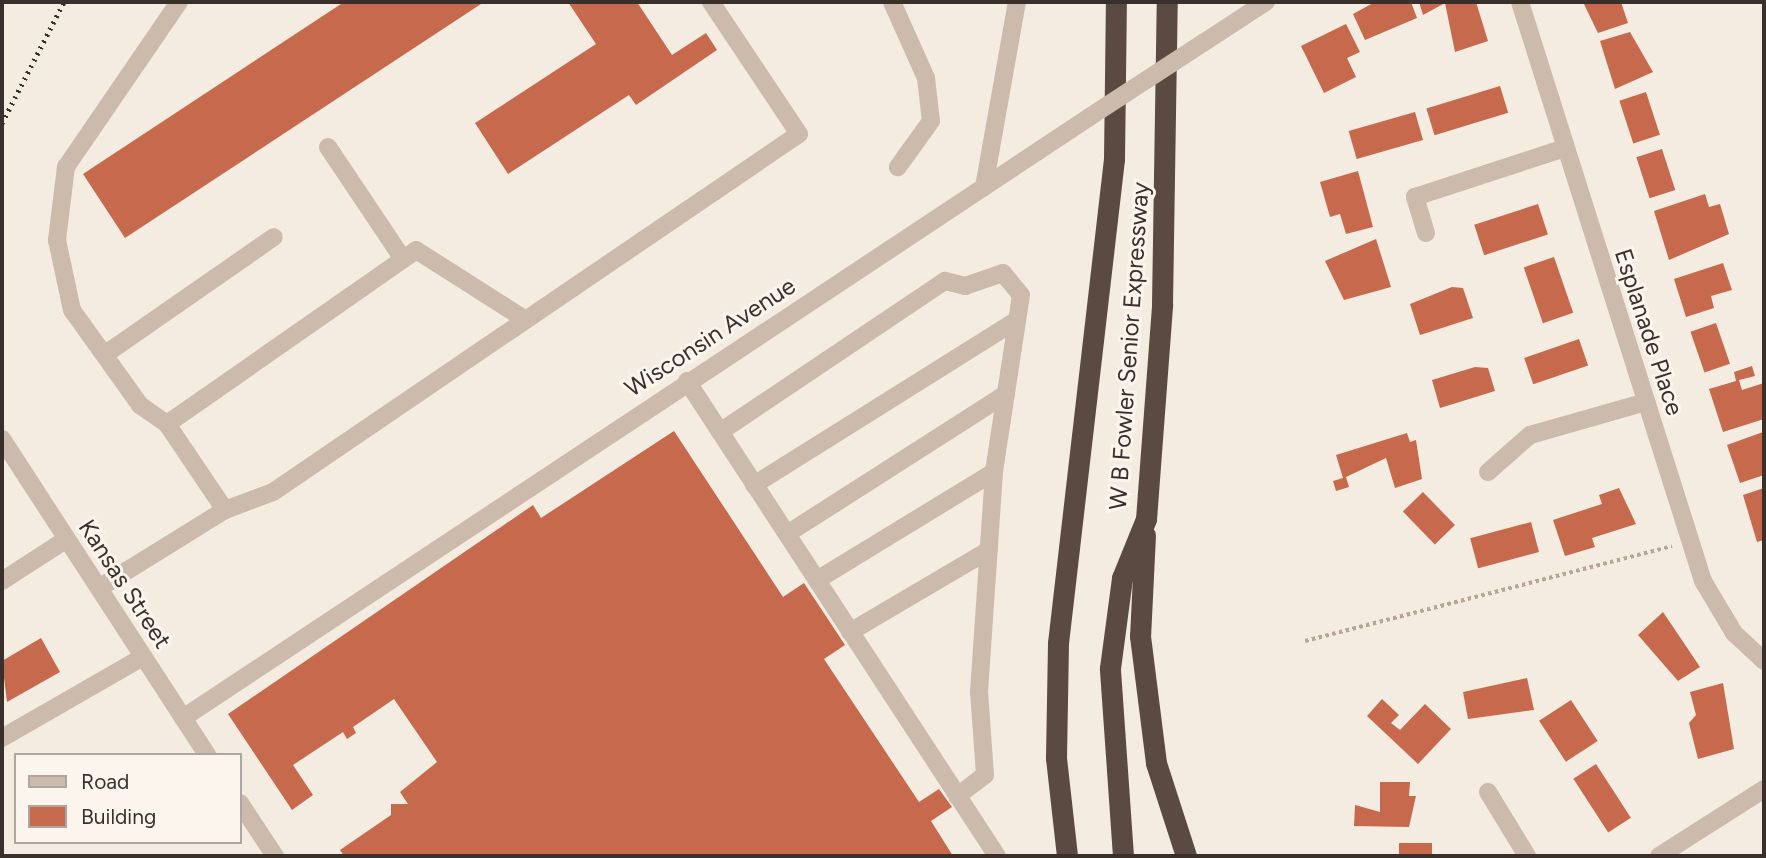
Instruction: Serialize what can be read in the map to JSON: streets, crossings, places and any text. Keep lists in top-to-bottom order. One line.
{"streets":{"highway":["W B Fowler Senior Expressway"],"street":["Esplanade Place","Wisconsin Avenue","Kansas Street"]},"crossings":[["Wisconsin Avenue","Kansas Street"]],"legend":["Road","Building"]}
